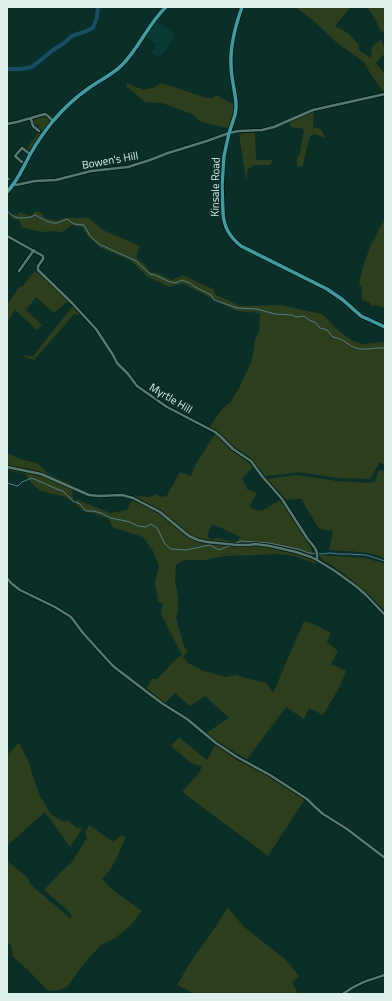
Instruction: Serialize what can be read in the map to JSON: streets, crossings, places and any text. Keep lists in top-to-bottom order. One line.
{"streets":{"main road":["Kinsale Road"],"street":["Bowen's Hill","Myrtle Hill"]},"crossings":[["Bowen's Hill","Kinsale Road"]]}
